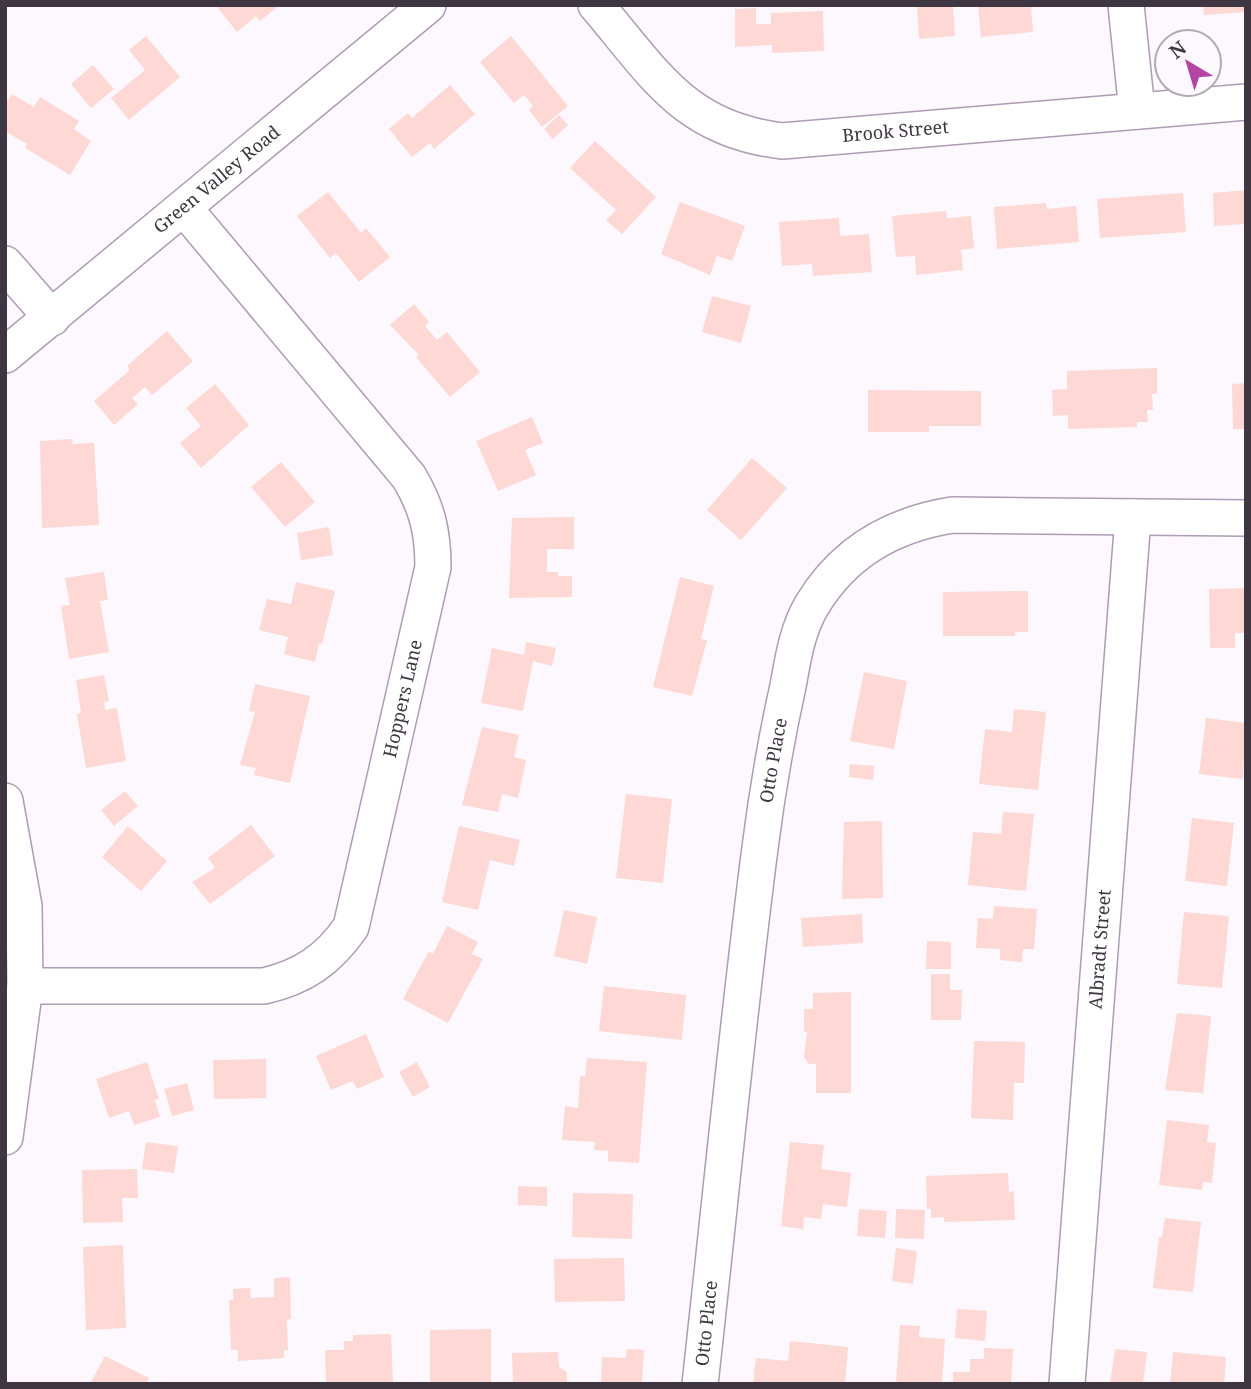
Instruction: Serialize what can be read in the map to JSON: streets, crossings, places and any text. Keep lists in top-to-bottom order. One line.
{"streets":{"street":["Brook Street","Green Valley Road","Hoppers Lane","Otto Place","Albradt Street"]},"crossings":[["Green Valley Road","Hoppers Lane"],["Otto Place","Albradt Street"]],"north":"top left"}
